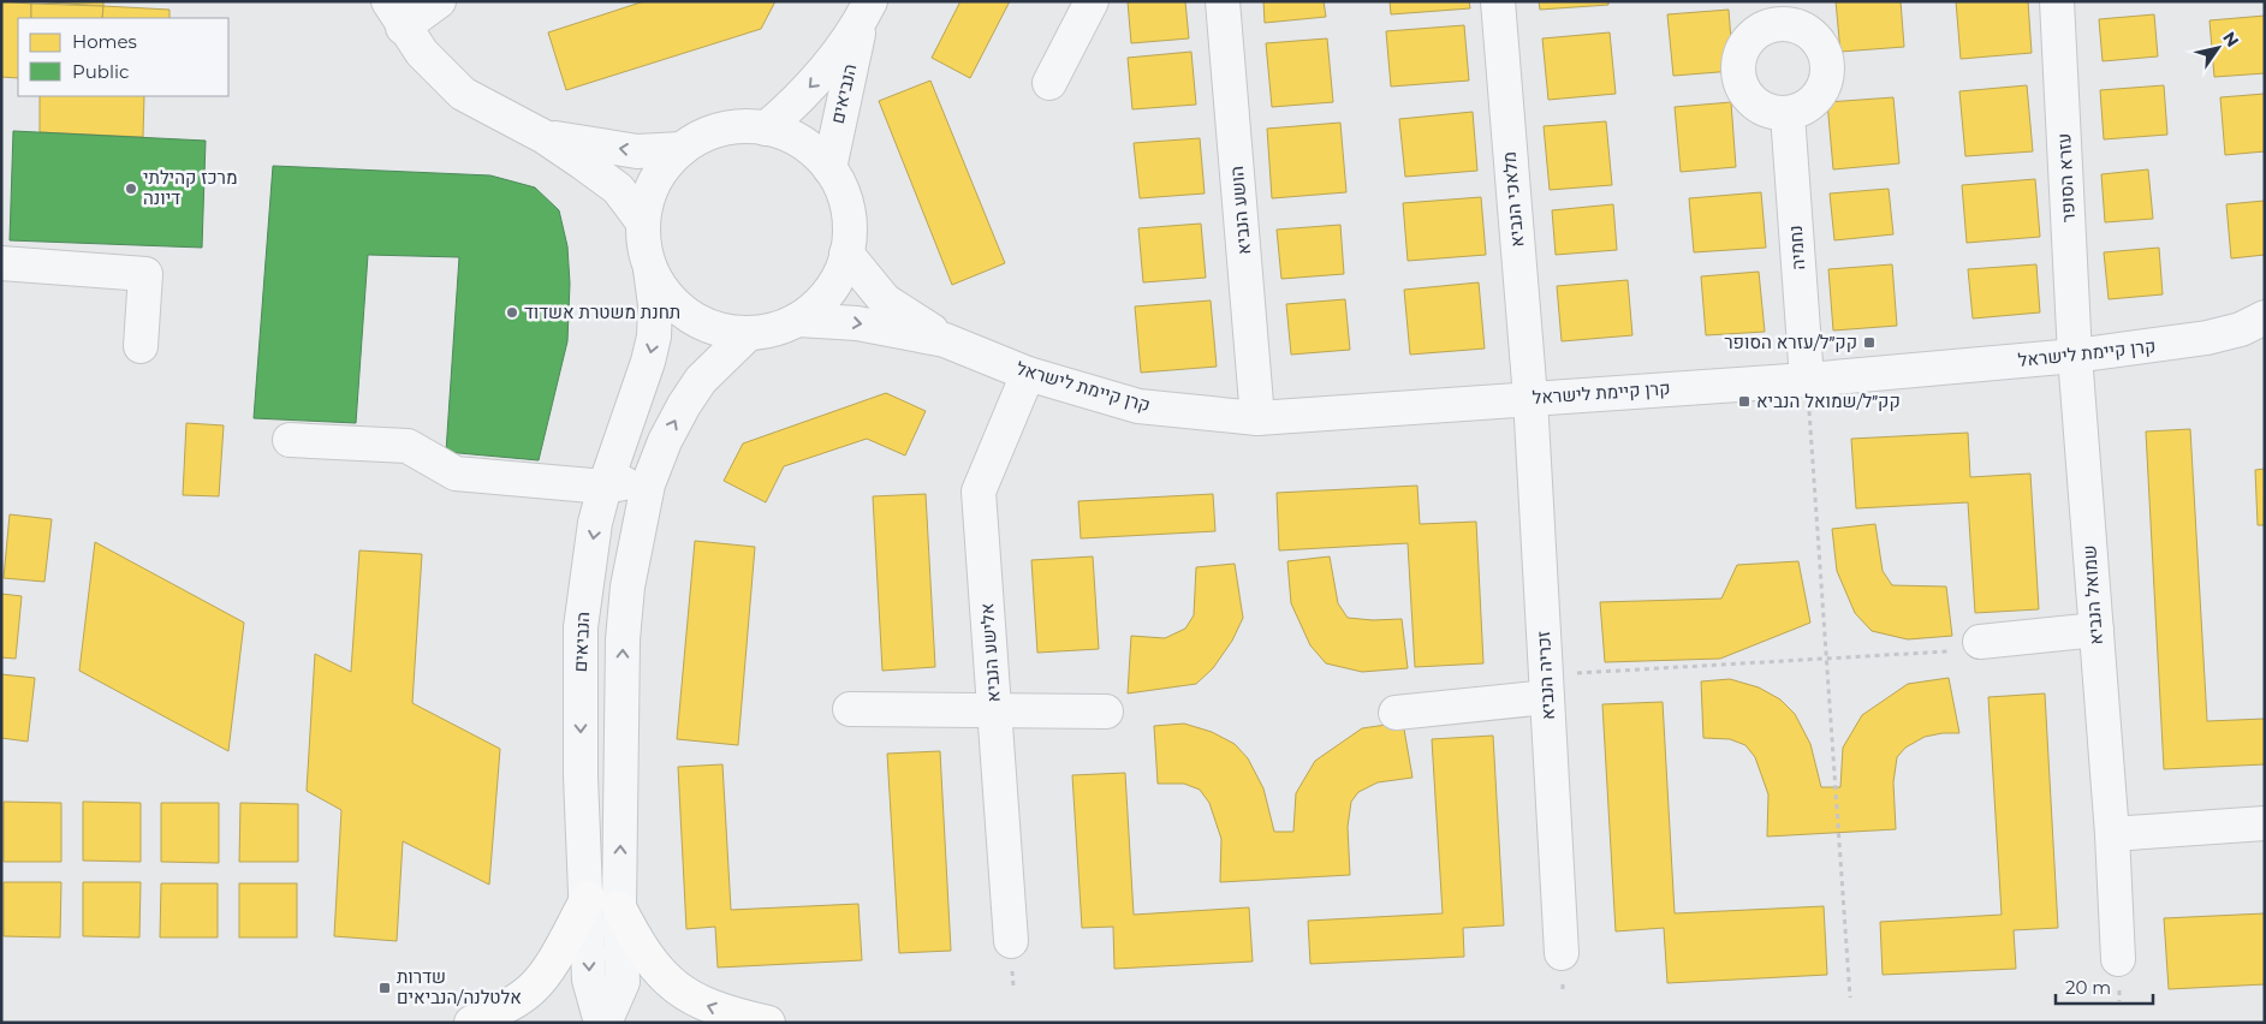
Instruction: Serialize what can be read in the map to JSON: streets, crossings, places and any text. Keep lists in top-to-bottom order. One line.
{"streets":{"street":["הנביאים","עזרא הסופר","מלאכי הנביא","הושע הנביא","נחמיה","קרן קיימת לישראל","שמואל הנביא","אלישע הנביא","זכריה הנביא"]},"crossings":[["הנביאים","קרן קיימת לישראל"],["עזרא הסופר","קרן קיימת לישראל"],["עזרא הסופר","שמואל הנביא"],["מלאכי הנביא","קרן קיימת לישראל"],["מלאכי הנביא","זכריה הנביא"],["הושע הנביא","קרן קיימת לישראל"],["נחמיה","קרן קיימת לישראל"],["קרן קיימת לישראל","שמואל הנביא"],["קרן קיימת לישראל","אלישע הנביא"],["קרן קיימת לישראל","זכריה הנביא"]],"places":{"other":["מרכז קהילתי דיונה","תחנת משטרת אשדוד"],"transit":["קק״ל/עזרא הסופר","קק״ל/שמואל הנביא","שדרות אלטלנה/הנביאים"]},"legend":["Homes","Public"],"scale_bar":"20 m","north":"top right"}
